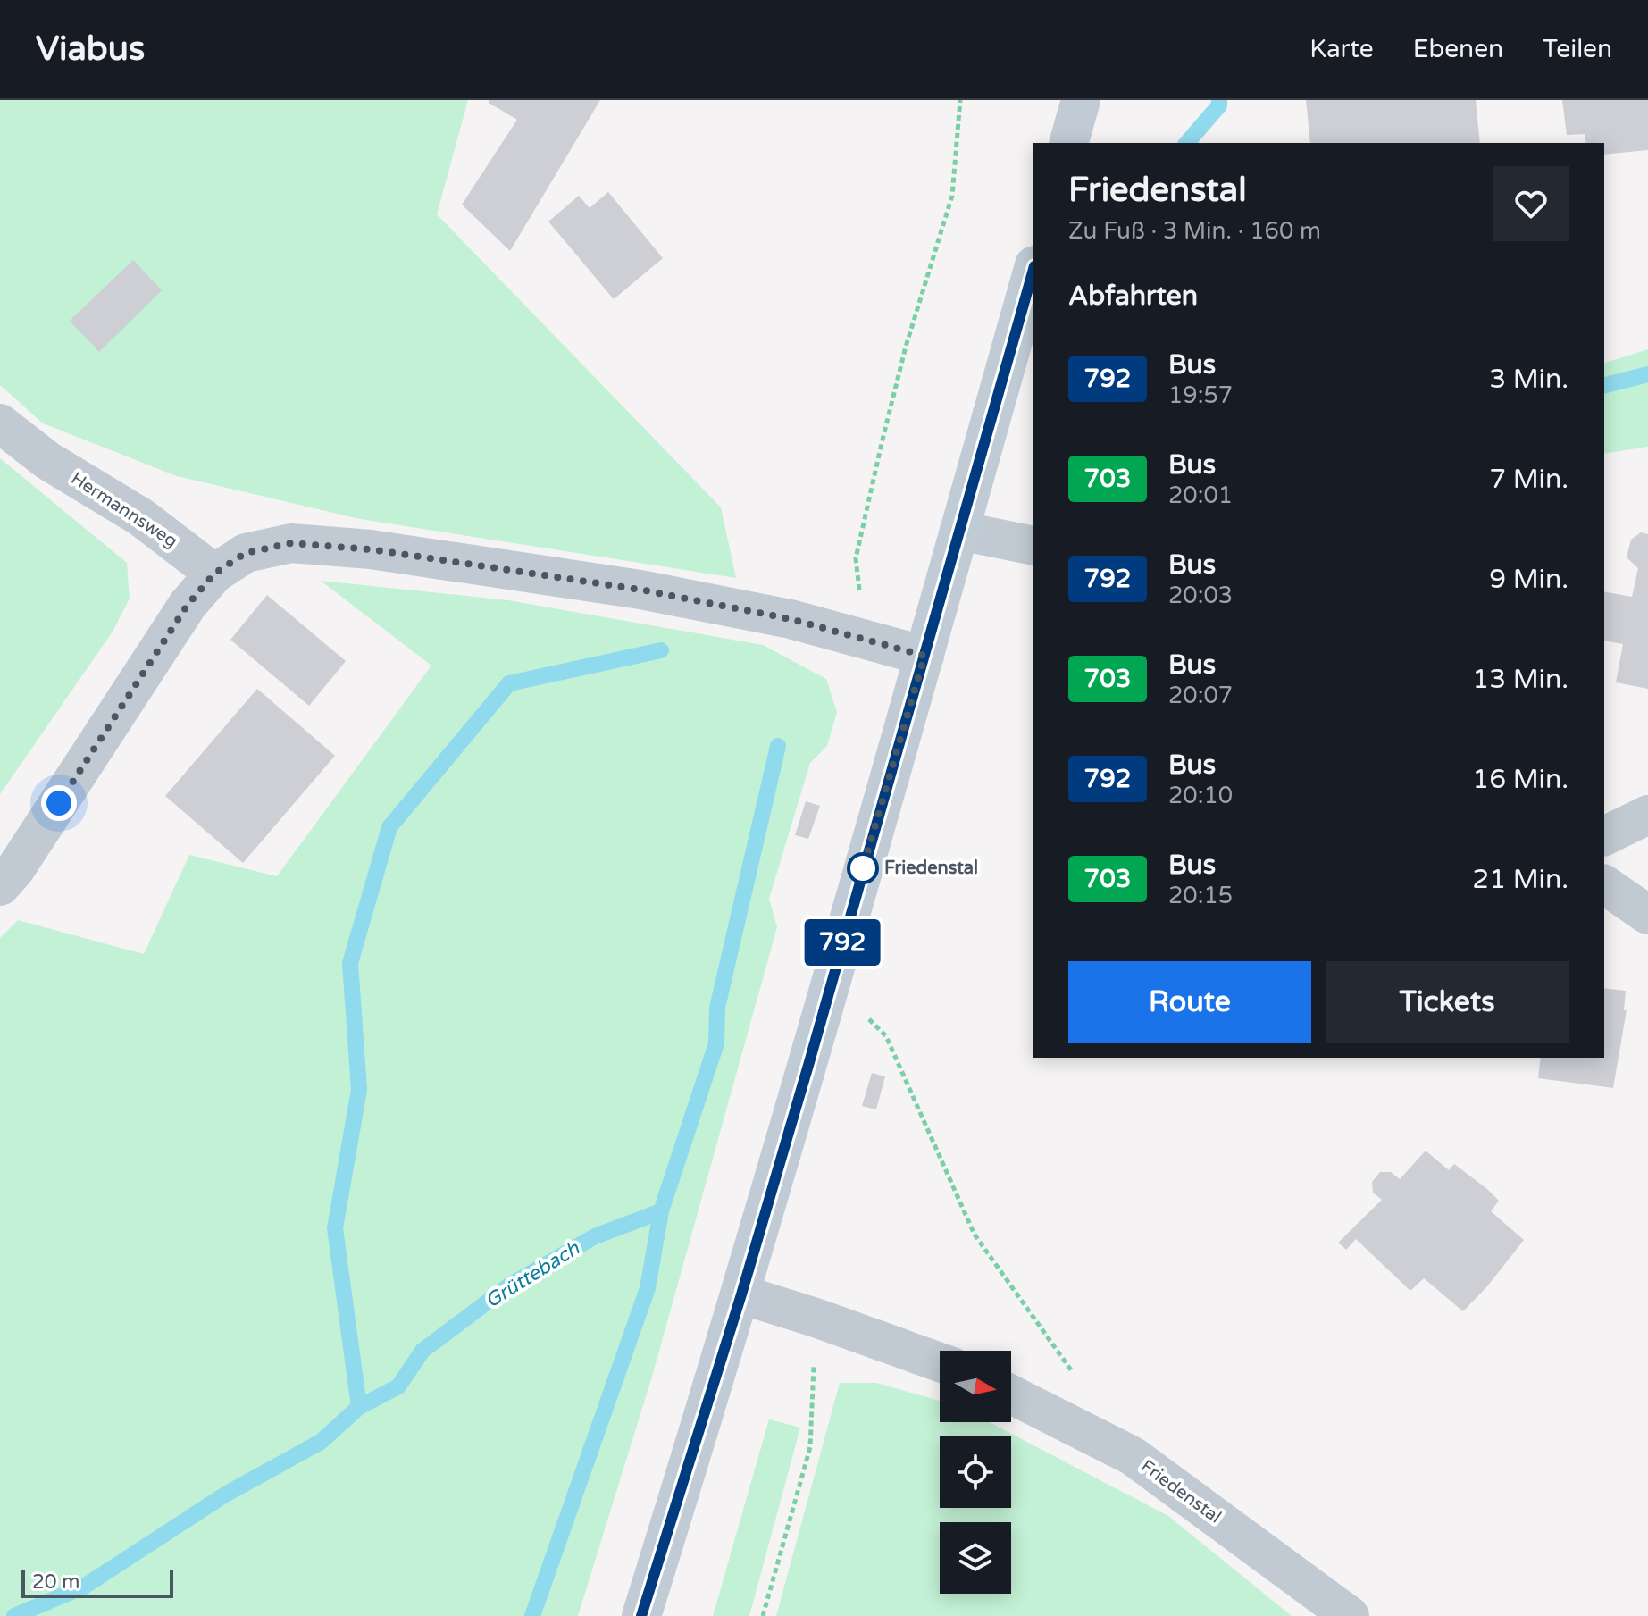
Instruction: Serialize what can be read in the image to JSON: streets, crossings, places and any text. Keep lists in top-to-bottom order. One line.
{"streets":{"street":["Hermannsweg","Friedenstal"]},"water":["Grüttebach"],"places":["Friedenstal"],"lines":["bus line 792"],"scale_bar":"20 m","north":"right","page":{"header":"Viabus","nav":["Karte","Ebenen","Teilen"],"on_map":"792","heading":[["Friedenstal","Zu Fuß · 3 Min. · 160 m"],"Abfahrten"],"list":[{"mark":"792","name":"Bus","note":"19:57","value":"3 Min."},{"mark":"703","name":"Bus","note":"20:01","value":"7 Min."},{"mark":"792","name":"Bus","note":"20:03","value":"9 Min."},{"mark":"703","name":"Bus","note":"20:07","value":"13 Min."},{"mark":"792","name":"Bus","note":"20:10","value":"16 Min."},{"mark":"703","name":"Bus","note":"20:15","value":"21 Min."}],"buttons":["Route","Tickets"],"scale":"20 m"}}
